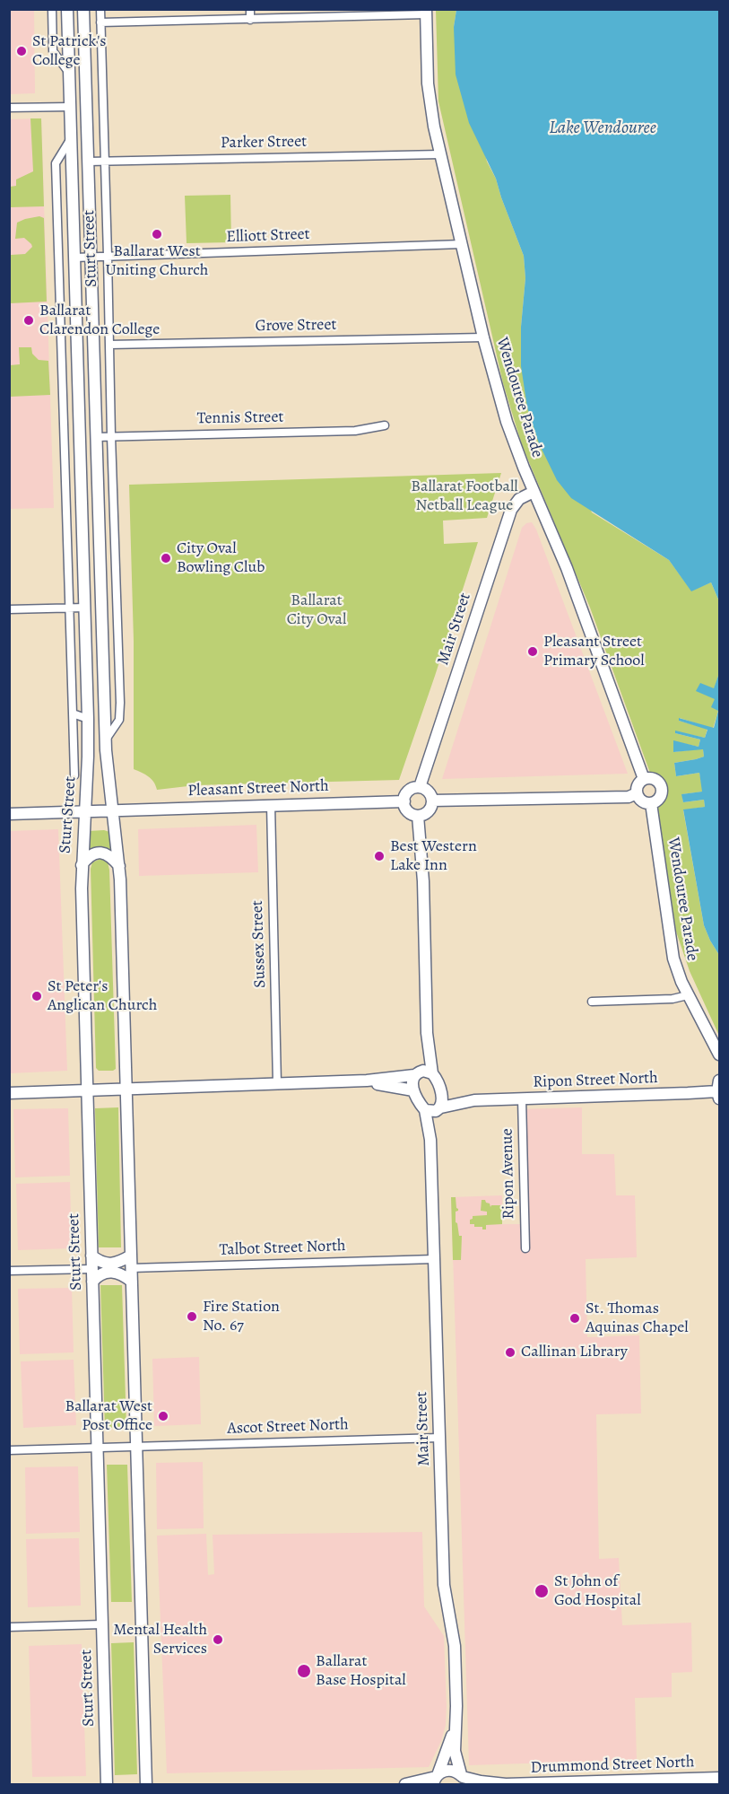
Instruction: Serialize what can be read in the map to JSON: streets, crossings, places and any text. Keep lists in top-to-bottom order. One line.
{"streets":{"street":["Parker Street","Elliott Street","Sturt Street","Grove Street","Wendouree Parade","Tennis Street","Mair Street","Pleasant Street North","Sussex Street","Ripon Street North","Ripon Avenue","Talbot Street North","Ascot Street North","Drummond Street North"]},"crossings":[["Parker Street","Sturt Street"],["Parker Street","Wendouree Parade"],["Elliott Street","Sturt Street"],["Elliott Street","Wendouree Parade"],["Sturt Street","Grove Street"],["Sturt Street","Tennis Street"],["Sturt Street","Pleasant Street North"],["Sturt Street","Talbot Street North"],["Sturt Street","Ascot Street North"],["Grove Street","Wendouree Parade"],["Wendouree Parade","Mair Street"],["Mair Street","Pleasant Street North"],["Mair Street","Ripon Street North"],["Mair Street","Talbot Street North"],["Mair Street","Ascot Street North"],["Mair Street","Drummond Street North"],["Pleasant Street North","Sussex Street"],["Ripon Street North","Ripon Avenue"]],"water":["Lake Wendouree"],"parks":["Ballarat Football Netball League","Ballarat City Oval"],"places":["St Patrick's College","Ballarat West Uniting Church","Ballarat Clarendon College","City Oval Bowling Club","Pleasant Street Primary School","Best Western Lake Inn","St Peter's Anglican Church","Fire Station No. 67","St. Thomas Aquinas Chapel","Callinan Library","Ballarat West Post Office","St John of God Hospital","Mental Health Services","Ballarat Base Hospital"]}
